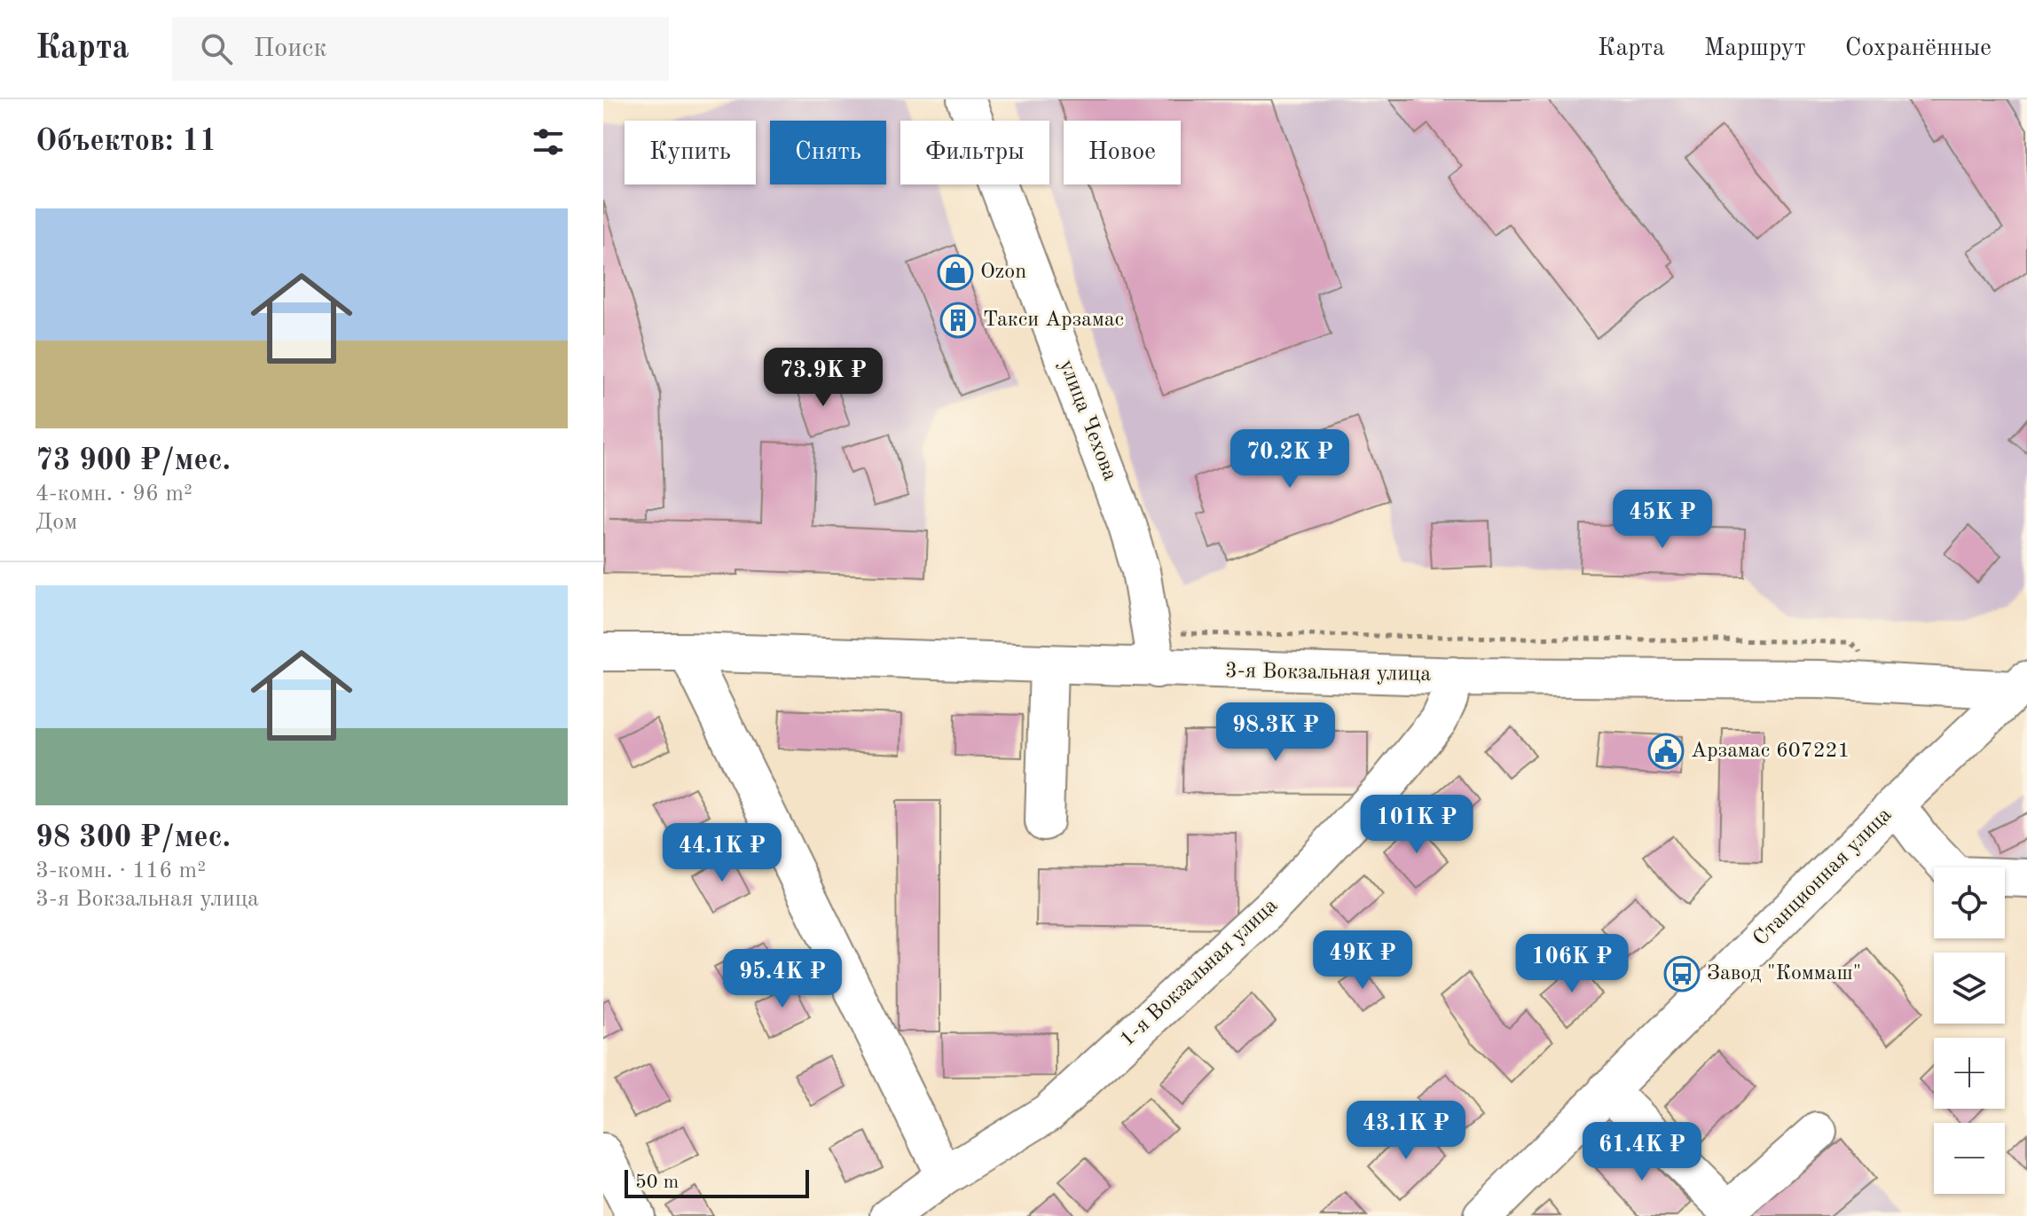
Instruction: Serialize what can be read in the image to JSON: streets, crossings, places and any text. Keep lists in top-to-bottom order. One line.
{"streets":{"street":["улица Чехова","3-я Вокзальная улица","Станционная улица","1-я Вокзальная улица"]},"crossings":[["улица Чехова","3-я Вокзальная улица"],["3-я Вокзальная улица","Станционная улица"],["3-я Вокзальная улица","1-я Вокзальная улица"]],"places":{"shop":["Ozon"],"building":["Такси Арзамас"],"public building":["Арзамас 607221"],"bus stop":["Завод \"Коммаш\""]},"scale_bar":"50 m","page":{"header":"Карта","search":"Поиск","nav":["Карта","Маршрут","Сохранённые"],"heading":"Объектов: 11","chip":["Купить","Снять","Фильтры","Новое"],"list":[{"name":"73 900 ₽/мес.","note":"4-комн. · 96 m² · Дом"},{"name":"98 300 ₽/мес.","note":"3-комн. · 116 m² · 3-я Вокзальная улица"}],"price":["73.9K ₽","70.2K ₽","45K ₽","98.3K ₽","101K ₽","44.1K ₽","49K ₽","106K ₽","95.4K ₽","43.1K ₽","61.4K ₽"],"map_buttons":["+","−"],"scale":"50 m"}}
